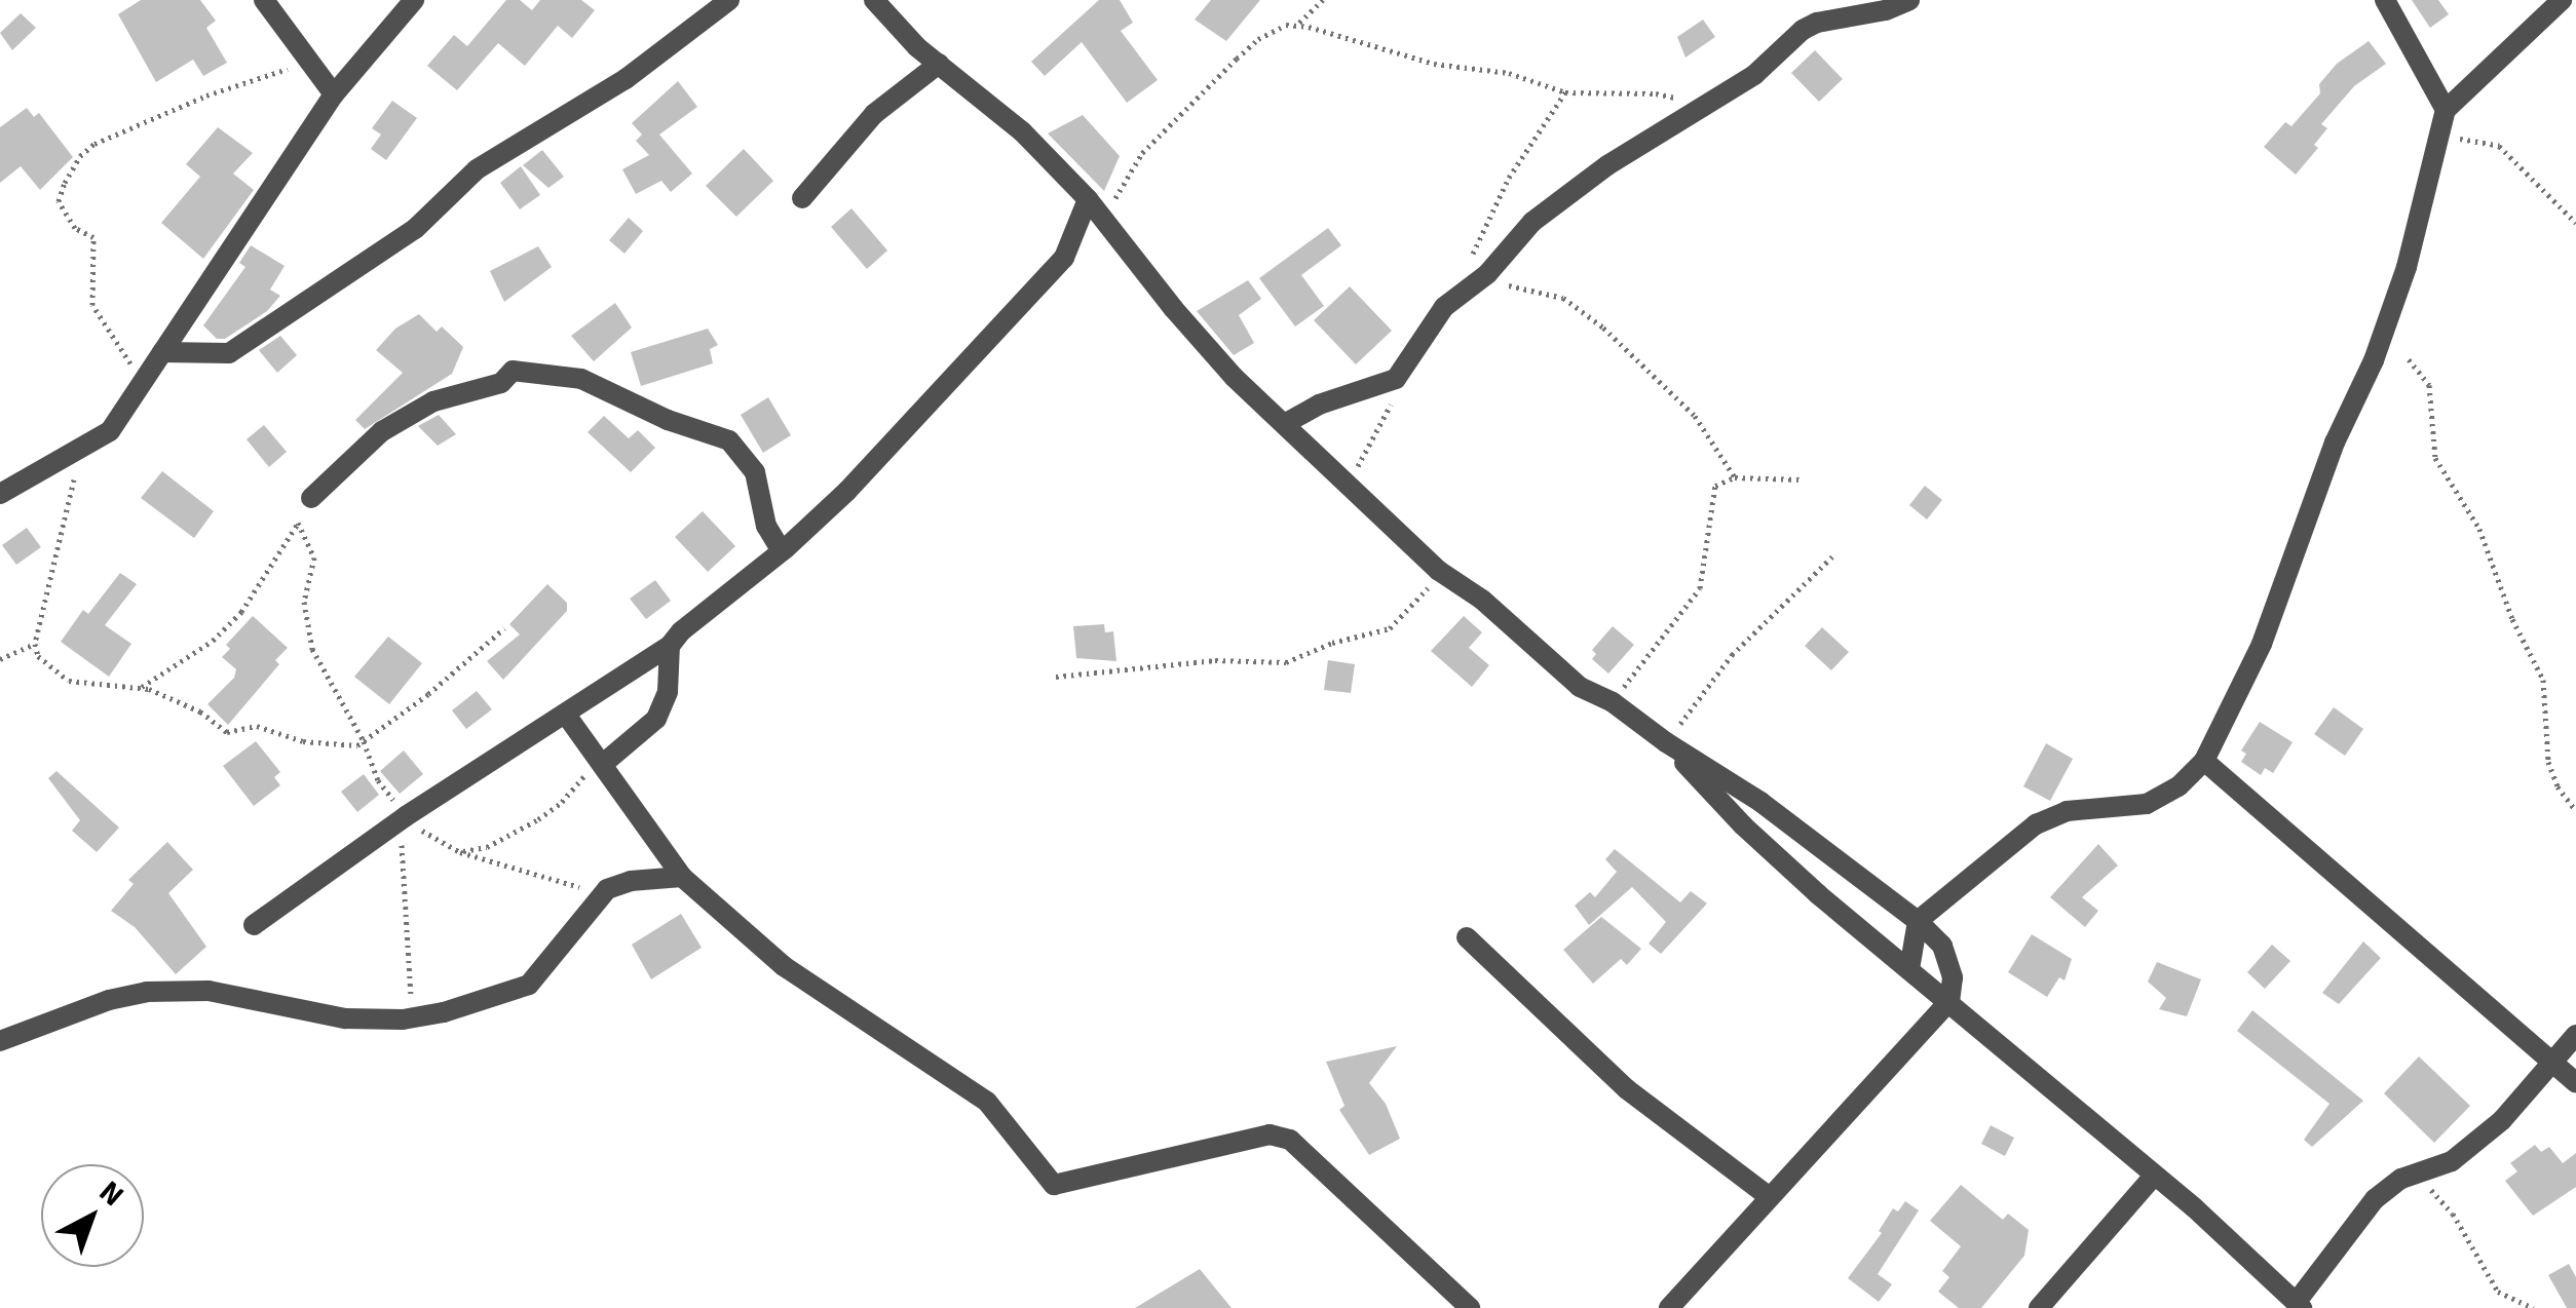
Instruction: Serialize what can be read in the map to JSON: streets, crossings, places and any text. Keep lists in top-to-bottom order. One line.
{"north":"top right"}
